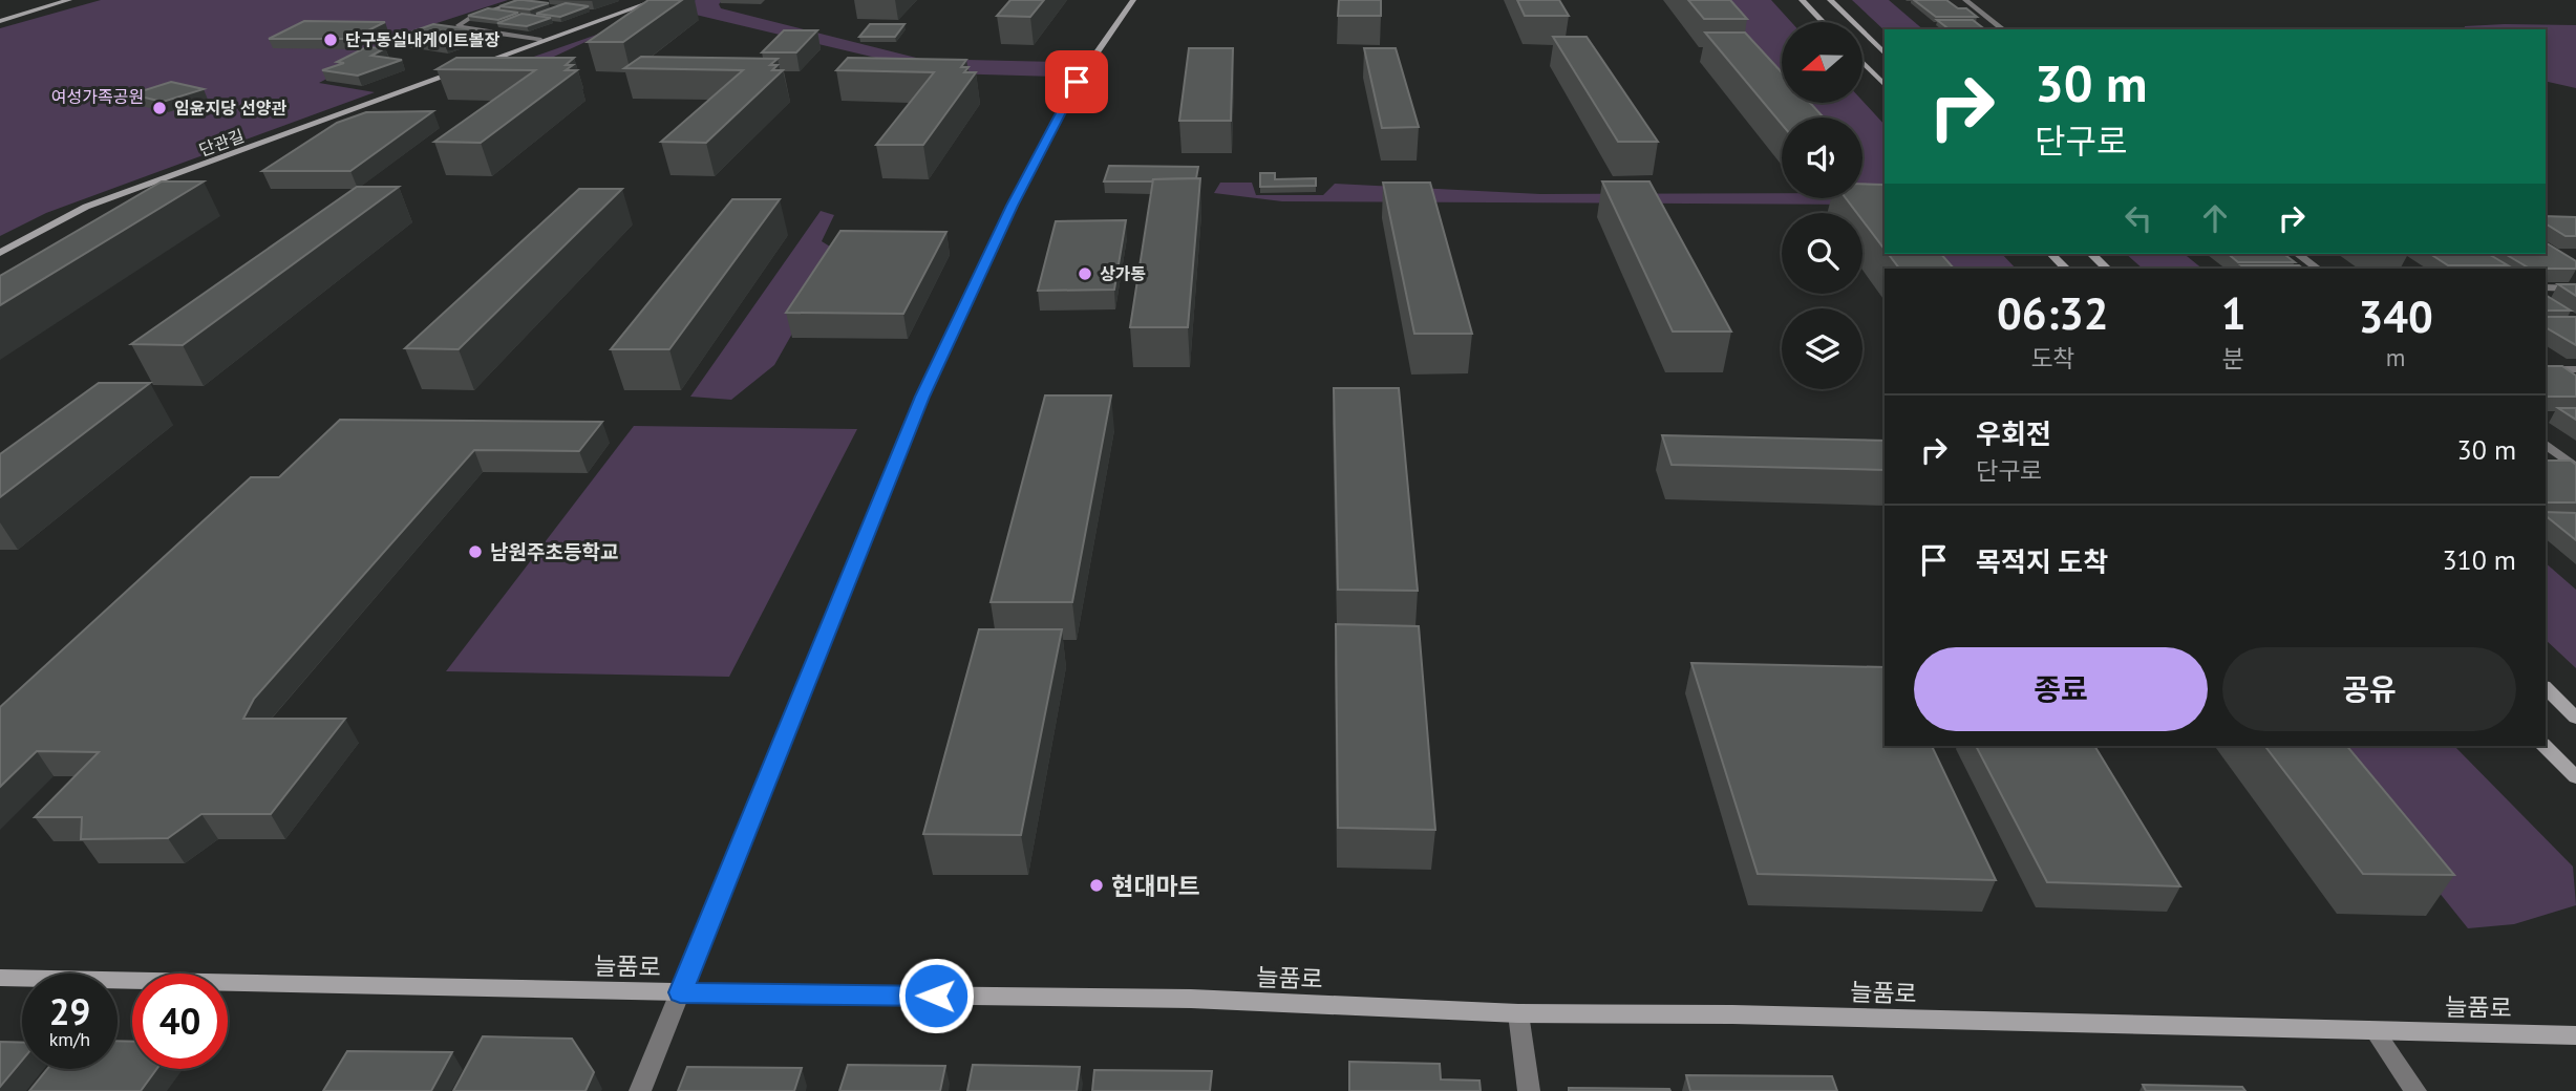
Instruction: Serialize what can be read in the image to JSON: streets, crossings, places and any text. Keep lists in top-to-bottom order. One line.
{"streets":{"street":["단관길","늘품로"]},"parks":["여성가족공원"],"places":["단구동실내게이트볼장","임윤지당 선양관","상가동","남원주초등학교","현대마트"],"north":"left","page":{"turn":["30 m","단구로"],"eta":["06:32","도착","1","분","340","m"],"list":[{"name":"우회전","note":"단구로","value":"30 m"},{"name":"목적지 도착","value":"310 m"}],"buttons":["종료","공유"],"speed":"29 km/h","limit":"40"}}
